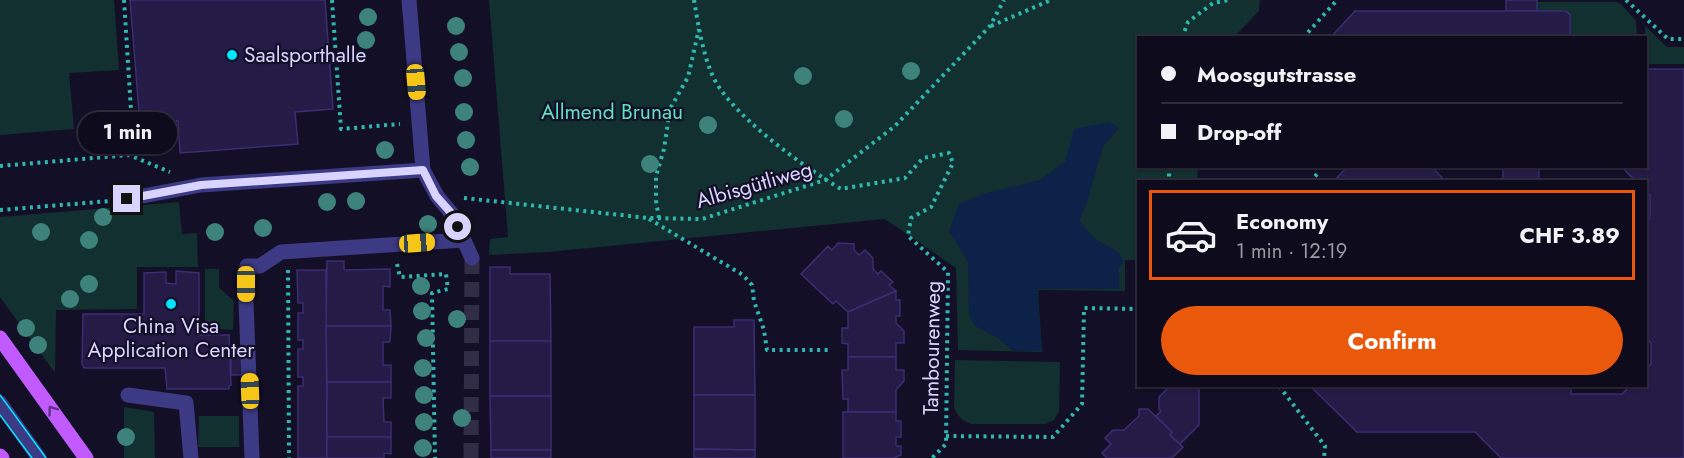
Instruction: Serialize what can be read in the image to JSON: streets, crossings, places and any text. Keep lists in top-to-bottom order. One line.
{"streets":{"path":["Albisgütliweg","Tambourenweg"]},"crossings":[["Albisgütliweg","Tambourenweg"]],"parks":["Allmend Brunau"],"places":["Saalsporthalle","China Visa Application Center"],"page":{"banner":["Moosgutstrasse","Drop-off"],"bubble":"1 min","list":[{"name":"Economy","note":"1 min · 12:19","value":"CHF 3.89"}],"buttons":"Confirm"}}
